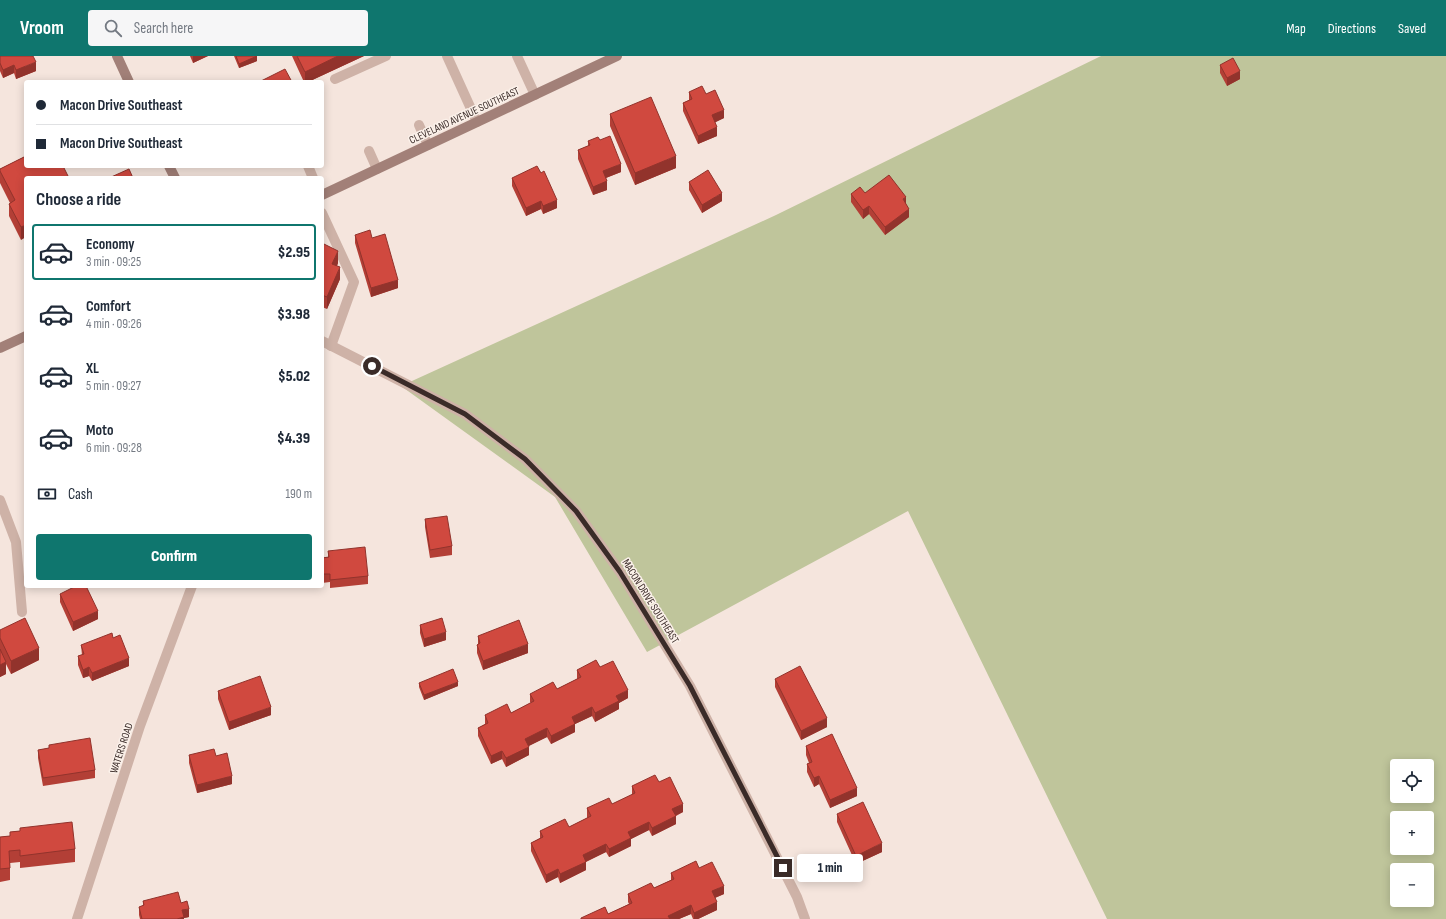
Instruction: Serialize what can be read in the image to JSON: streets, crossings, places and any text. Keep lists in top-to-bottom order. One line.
{"streets":{"main road":["CLEVELAND AVENUE SOUTHEAST"],"street":["MACON DRIVE SOUTHEAST","WATERS ROAD"]},"page":{"header":"Vroom","search":"Search here","nav":["Map","Directions","Saved"],"banner":["Macon Drive Southeast","Macon Drive Southeast"],"heading":"Choose a ride","list":[{"name":"Economy","note":"3 min · 09:25","value":"$2.95"},{"name":"Comfort","note":"4 min · 09:26","value":"$3.98"},{"name":"XL","note":"5 min · 09:27","value":"$5.02"},{"name":"Moto","note":"6 min · 09:28","value":"$4.39"}],"pay":["Cash","190 m"],"buttons":"Confirm","map_buttons":["+","−"],"bubble":"1 min"}}
